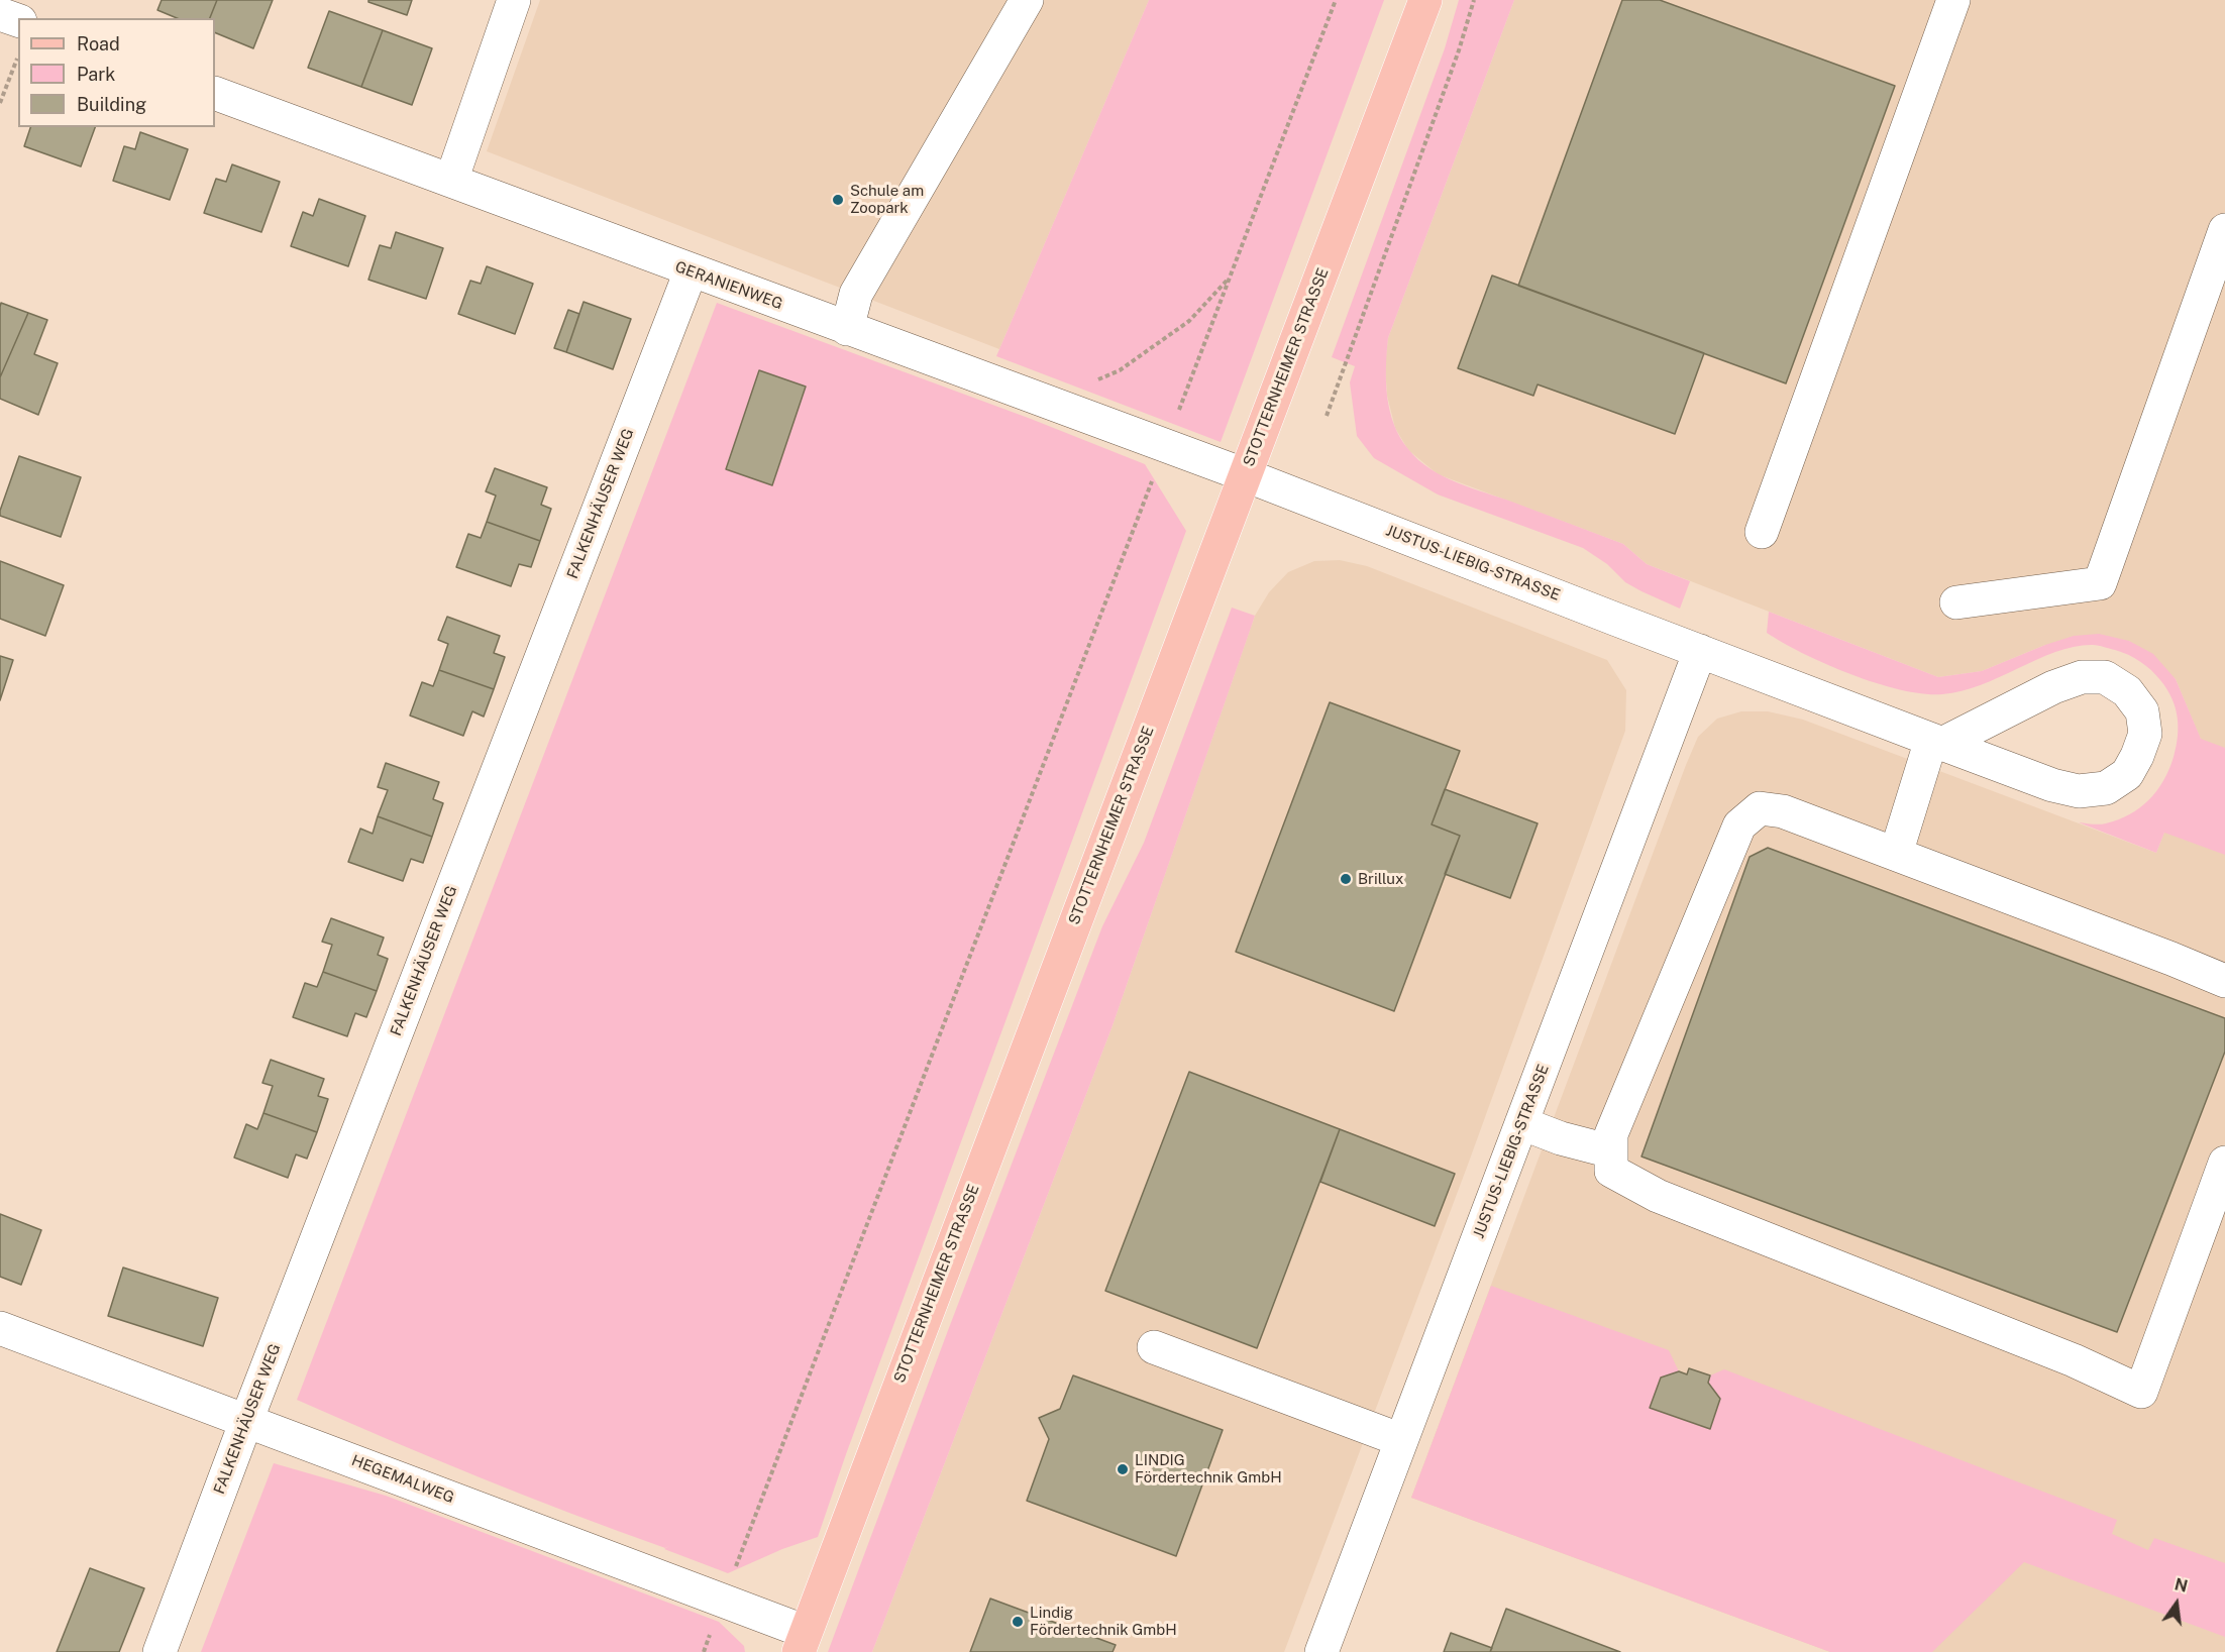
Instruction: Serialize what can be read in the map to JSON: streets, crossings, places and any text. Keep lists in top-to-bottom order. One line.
{"streets":{"main road":["STOTTERNHEIMER STRASSE"],"street":["GERANIENWEG","FALKENHÄUSER WEG","JUSTUS-LIEBIG-STRASSE","HEGEMALWEG"]},"crossings":[["GERANIENWEG","STOTTERNHEIMER STRASSE"],["GERANIENWEG","FALKENHÄUSER WEG"],["GERANIENWEG","JUSTUS-LIEBIG-STRASSE"],["STOTTERNHEIMER STRASSE","JUSTUS-LIEBIG-STRASSE"],["STOTTERNHEIMER STRASSE","HEGEMALWEG"],["FALKENHÄUSER WEG","HEGEMALWEG"]],"places":["Schule am Zoopark","Brillux","LINDIG Fördertechnik GmbH","Lindig Fördertechnik GmbH"],"legend":["Road","Park","Building"],"north":"top"}
